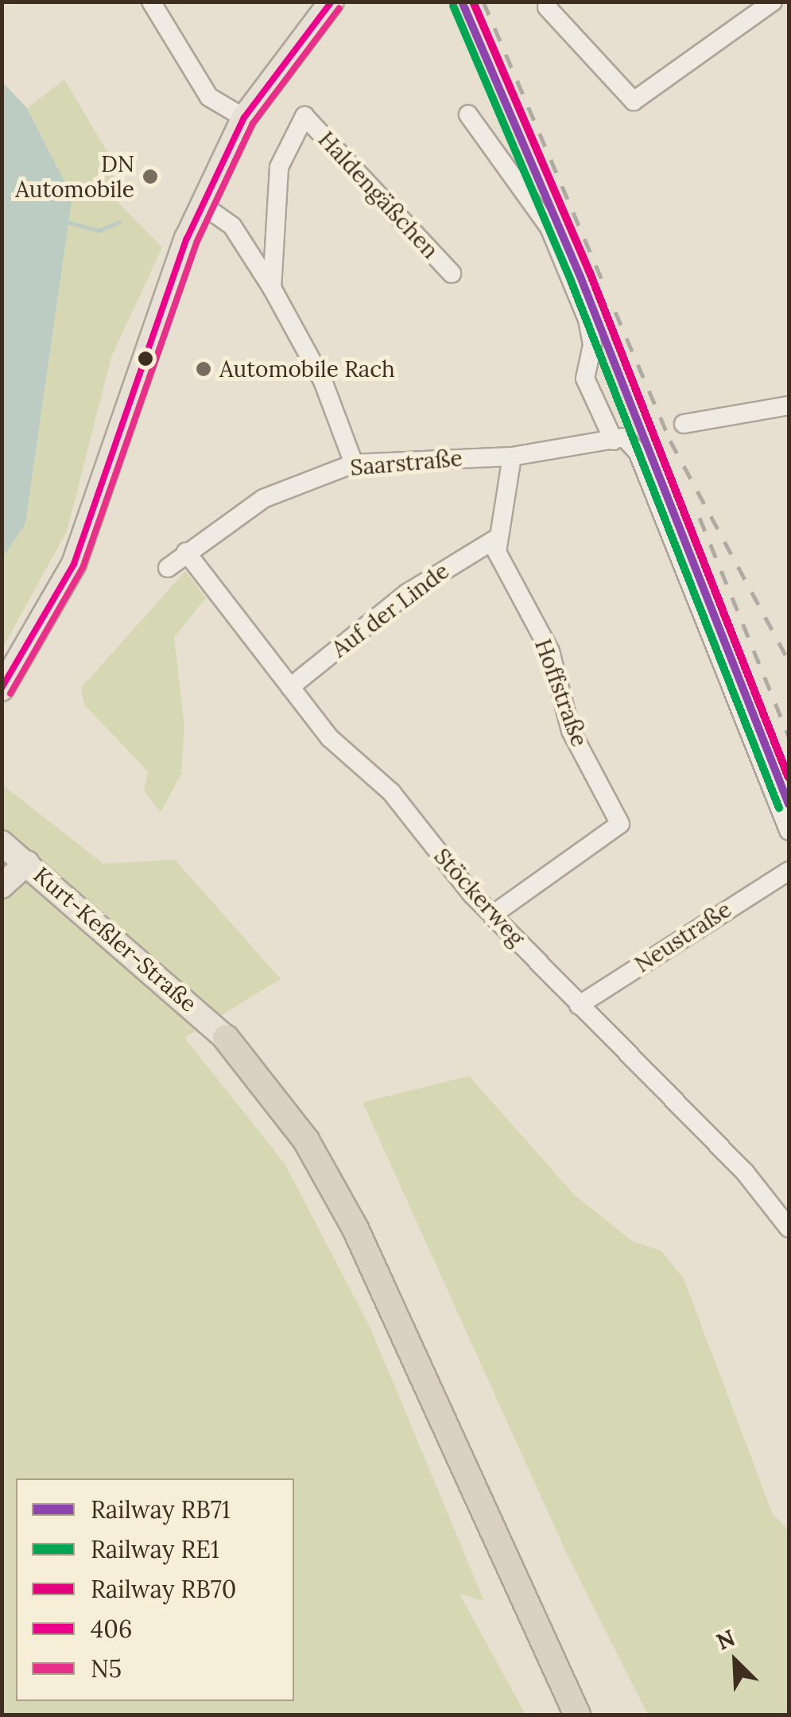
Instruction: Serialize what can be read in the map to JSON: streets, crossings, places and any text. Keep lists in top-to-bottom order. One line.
{"streets":{"main road":["Kurt-Keßler-Straße"],"street":["Haldengäßchen","Saarstraße","Auf der Linde","Hoffstraße","Stöckerweg","Neustraße"]},"crossings":[["Saarstraße","Stöckerweg"],["Auf der Linde","Hoffstraße"],["Auf der Linde","Stöckerweg"],["Hoffstraße","Stöckerweg"],["Stöckerweg","Neustraße"]],"places":["DN Automobile","Automobile Rach"],"lines":["rail line RB71","rail line RB70","transit line 406","rail line RE1","transit line N5"],"legend":["Railway RB71","Railway RE1","Railway RB70","406","N5"],"north":"top left"}
